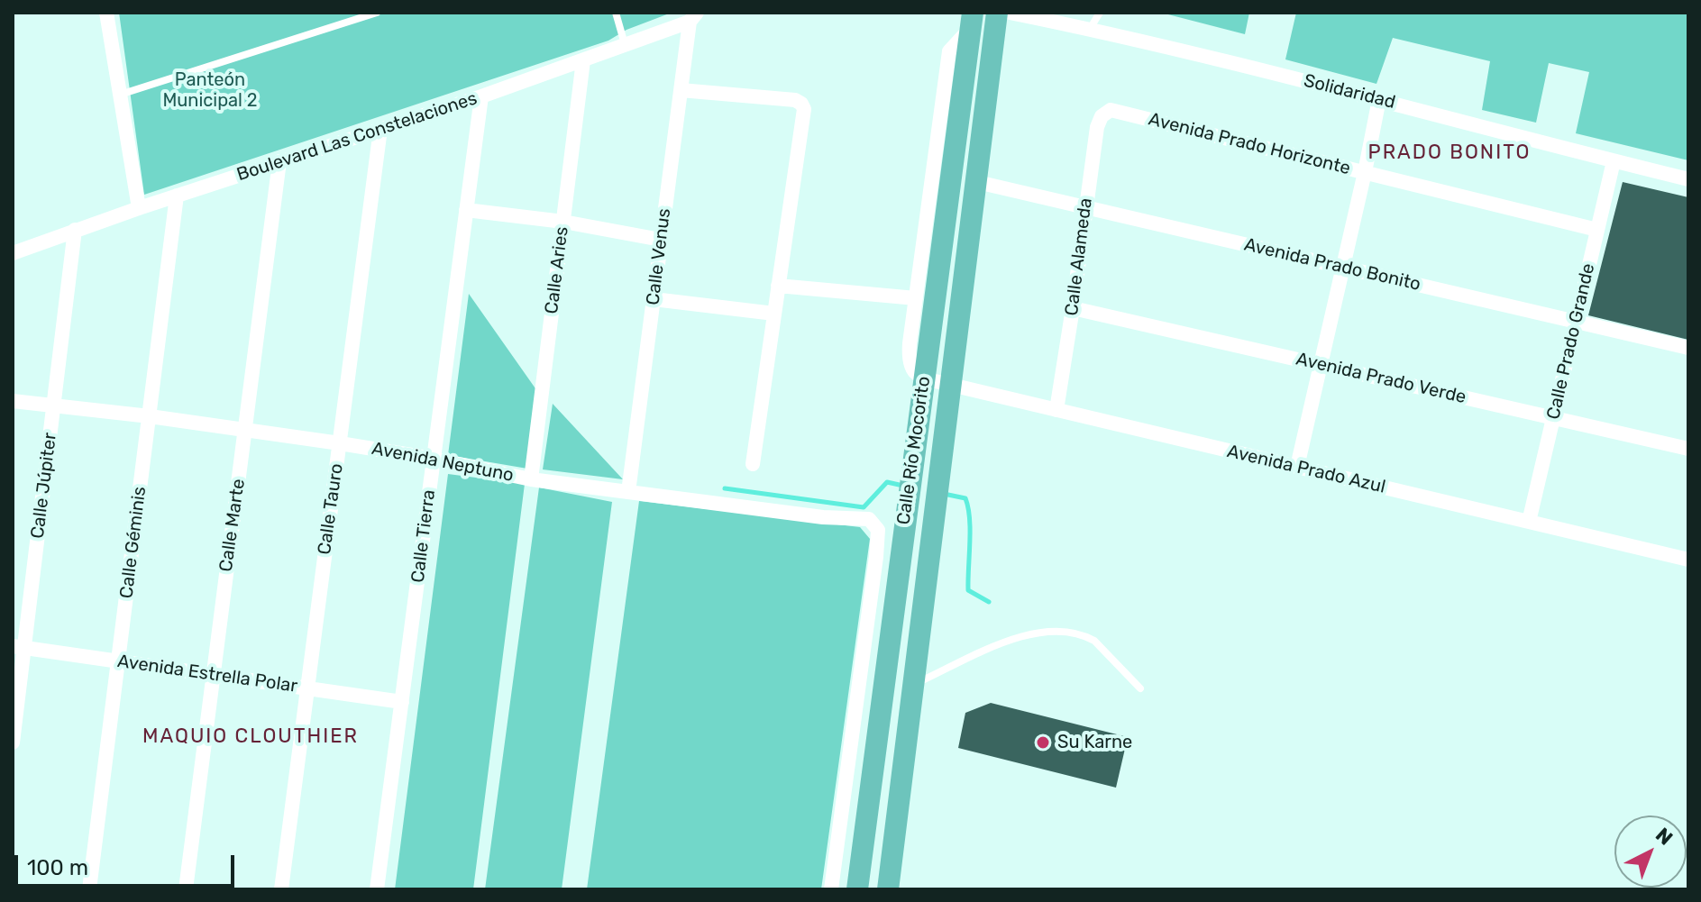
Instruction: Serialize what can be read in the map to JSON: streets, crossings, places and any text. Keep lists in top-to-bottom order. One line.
{"streets":{"main road":["Calle Río Mocorito"],"street":["Solidaridad","Boulevard Las Constelaciones","Avenida Prado Horizonte","Calle Venus","Calle Alameda","Avenida Prado Bonito","Calle Aries","Calle Prado Grande","Avenida Prado Verde","Avenida Neptuno","Avenida Prado Azul","Calle Júpiter","Calle Tauro","Calle Marte","Calle Tierra","Calle Géminis","Avenida Estrella Polar"]},"crossings":[["Solidaridad","Calle Prado Grande"],["Boulevard Las Constelaciones","Calle Venus"],["Boulevard Las Constelaciones","Calle Aries"],["Boulevard Las Constelaciones","Calle Júpiter"],["Boulevard Las Constelaciones","Calle Tauro"],["Boulevard Las Constelaciones","Calle Marte"],["Boulevard Las Constelaciones","Calle Tierra"],["Boulevard Las Constelaciones","Calle Géminis"],["Avenida Prado Horizonte","Calle Alameda"],["Avenida Prado Horizonte","Calle Prado Grande"],["Calle Venus","Avenida Neptuno"],["Calle Alameda","Avenida Prado Bonito"],["Calle Alameda","Avenida Prado Verde"],["Calle Alameda","Avenida Prado Azul"],["Avenida Prado Bonito","Calle Prado Grande"],["Avenida Prado Bonito","Calle Río Mocorito"],["Calle Aries","Avenida Neptuno"],["Calle Prado Grande","Avenida Prado Verde"],["Calle Prado Grande","Avenida Prado Azul"],["Calle Río Mocorito","Avenida Prado Azul"],["Avenida Neptuno","Calle Júpiter"],["Avenida Neptuno","Calle Tauro"],["Avenida Neptuno","Calle Marte"],["Avenida Neptuno","Calle Tierra"],["Avenida Neptuno","Calle Géminis"],["Calle Júpiter","Avenida Estrella Polar"],["Calle Tauro","Avenida Estrella Polar"],["Calle Marte","Avenida Estrella Polar"],["Calle Tierra","Avenida Estrella Polar"],["Calle Géminis","Avenida Estrella Polar"]],"districts":["PRADO BONITO","MAQUIO CLOUTHIER"],"parks":["Panteón Municipal 2"],"places":["Su Karne"],"scale_bar":"100 m","north":"top right"}
